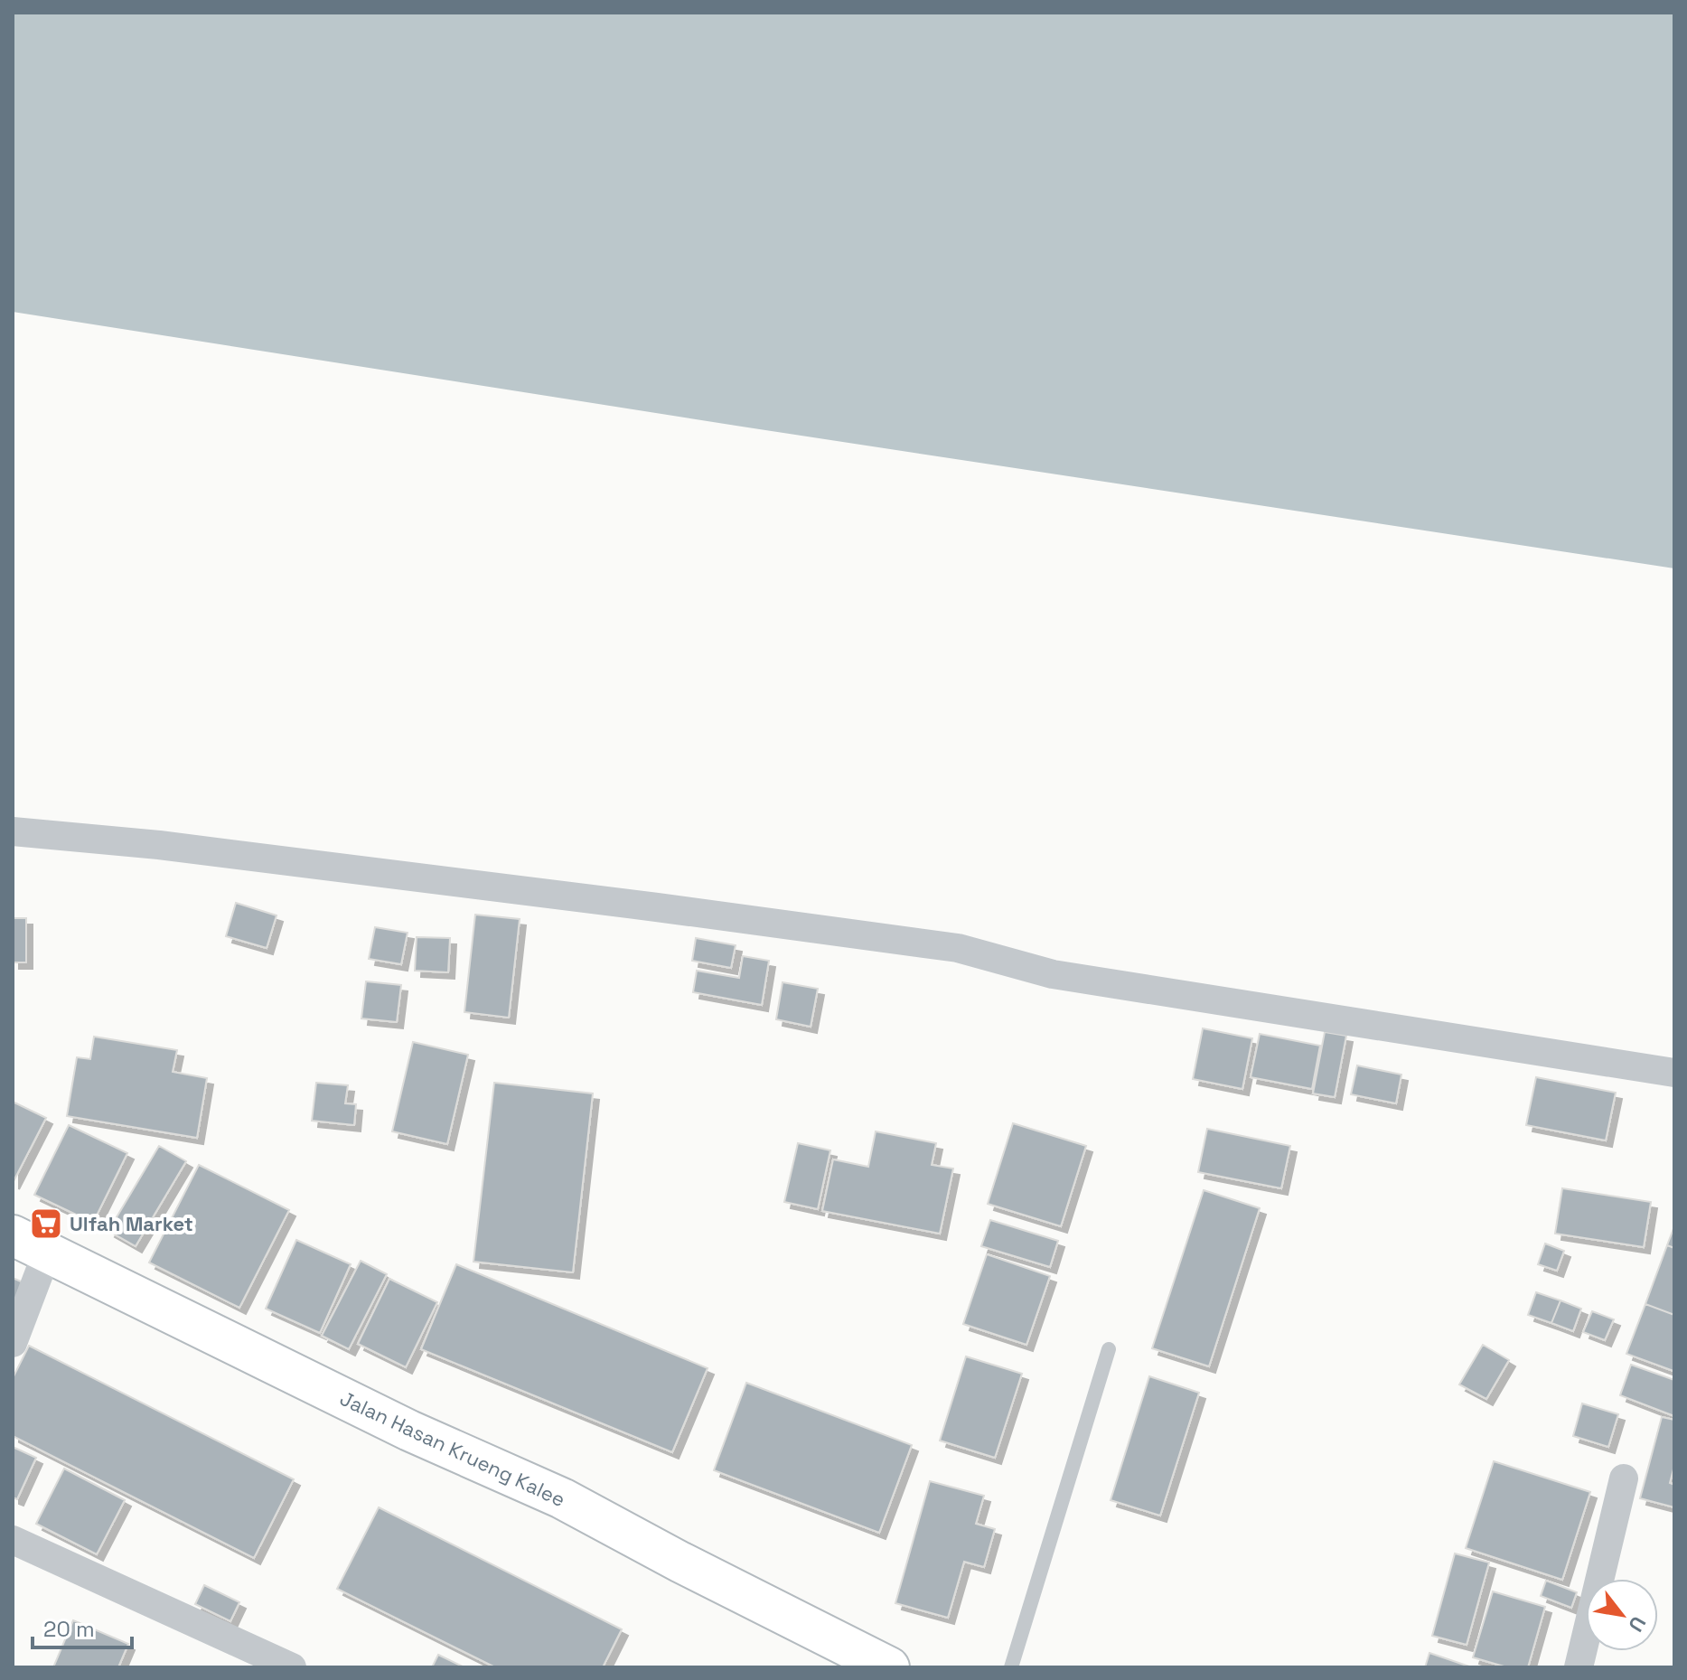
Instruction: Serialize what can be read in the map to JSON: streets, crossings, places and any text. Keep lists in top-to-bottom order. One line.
{"streets":{"street":["Jalan Hasan Krueng Kalee"]},"places":{"supermarket":["Ulfah Market"]},"scale_bar":"20 m","north":"bottom right"}
